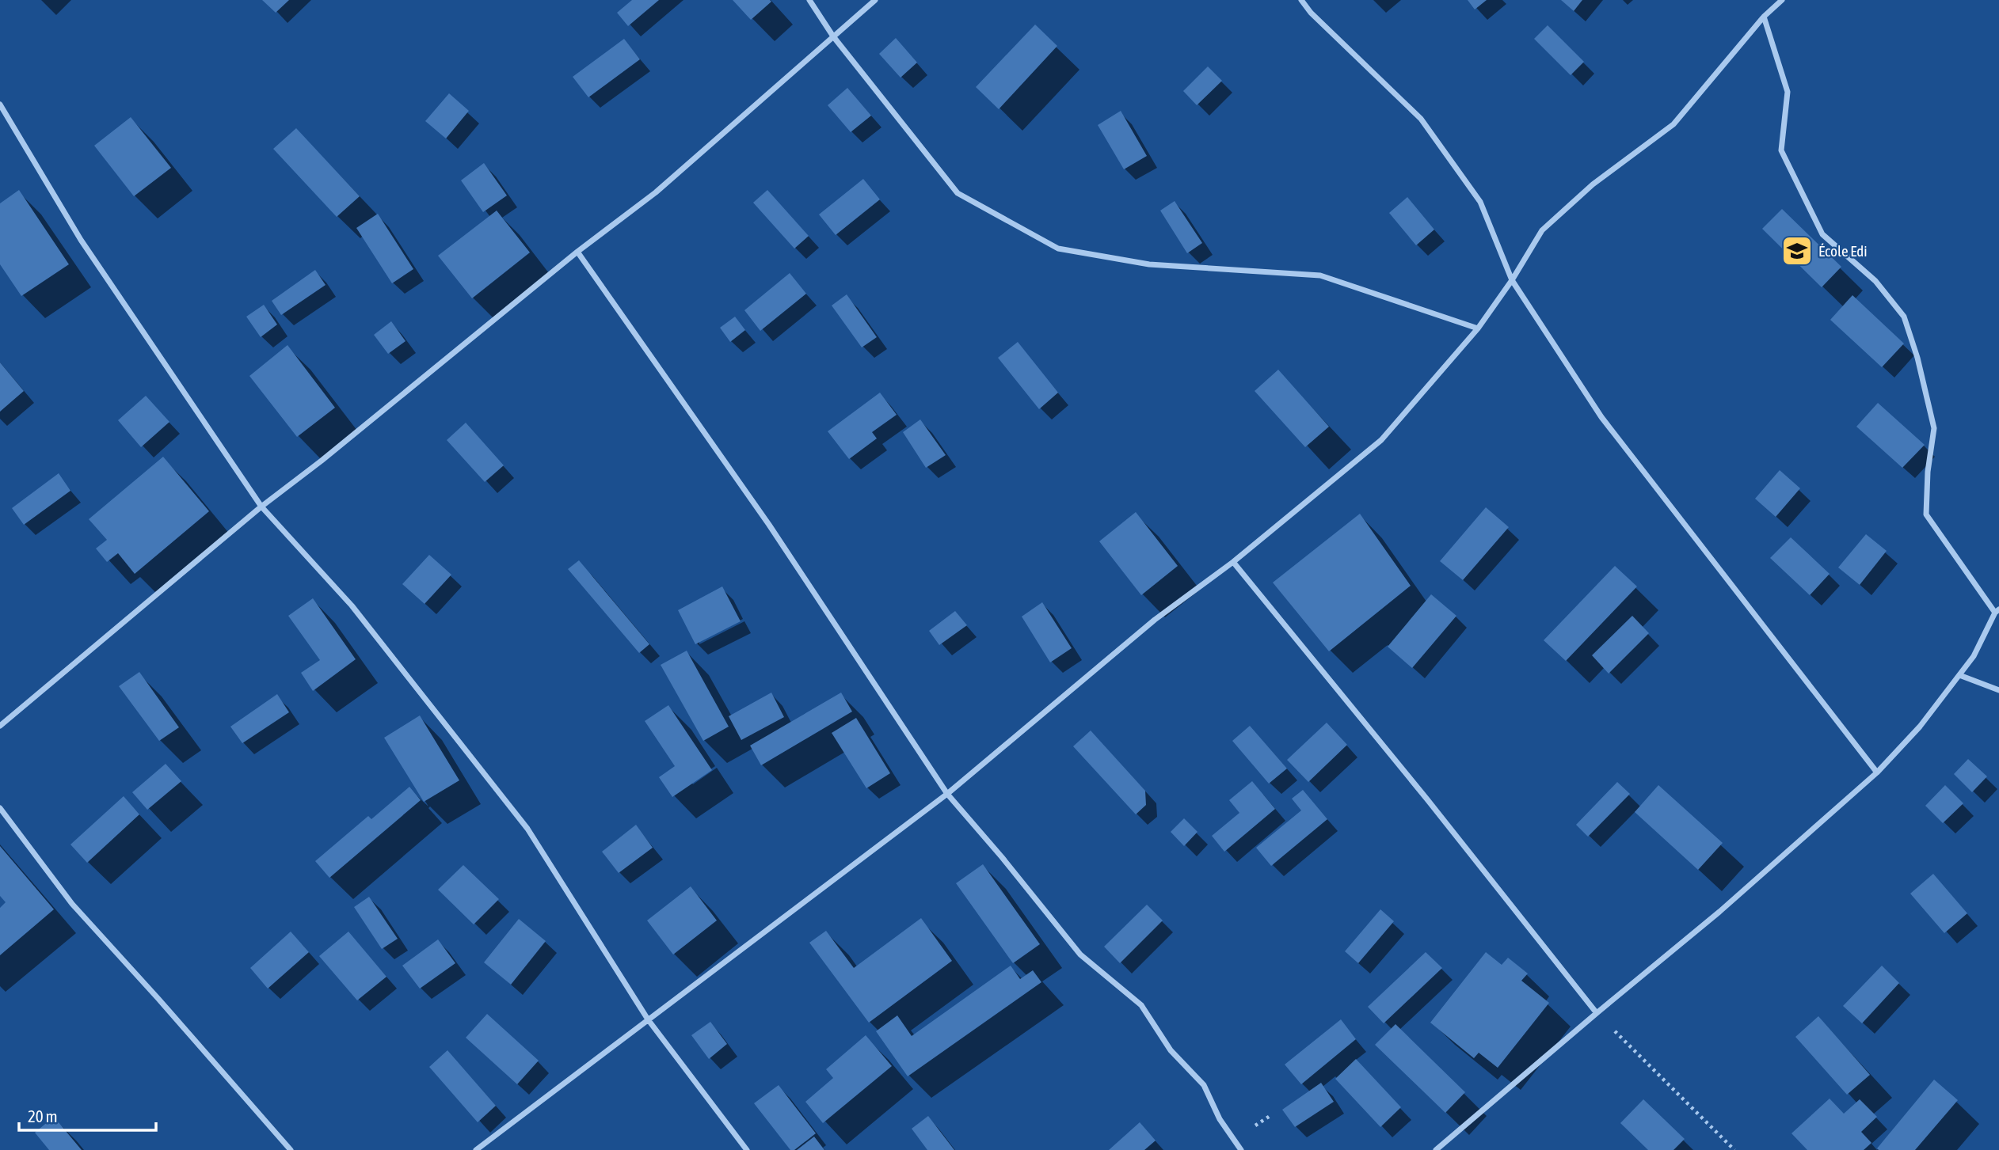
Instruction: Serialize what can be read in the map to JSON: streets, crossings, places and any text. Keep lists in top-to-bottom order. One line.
{"places":{"school or university":["École Edi"]},"scale_bar":"20 m"}
